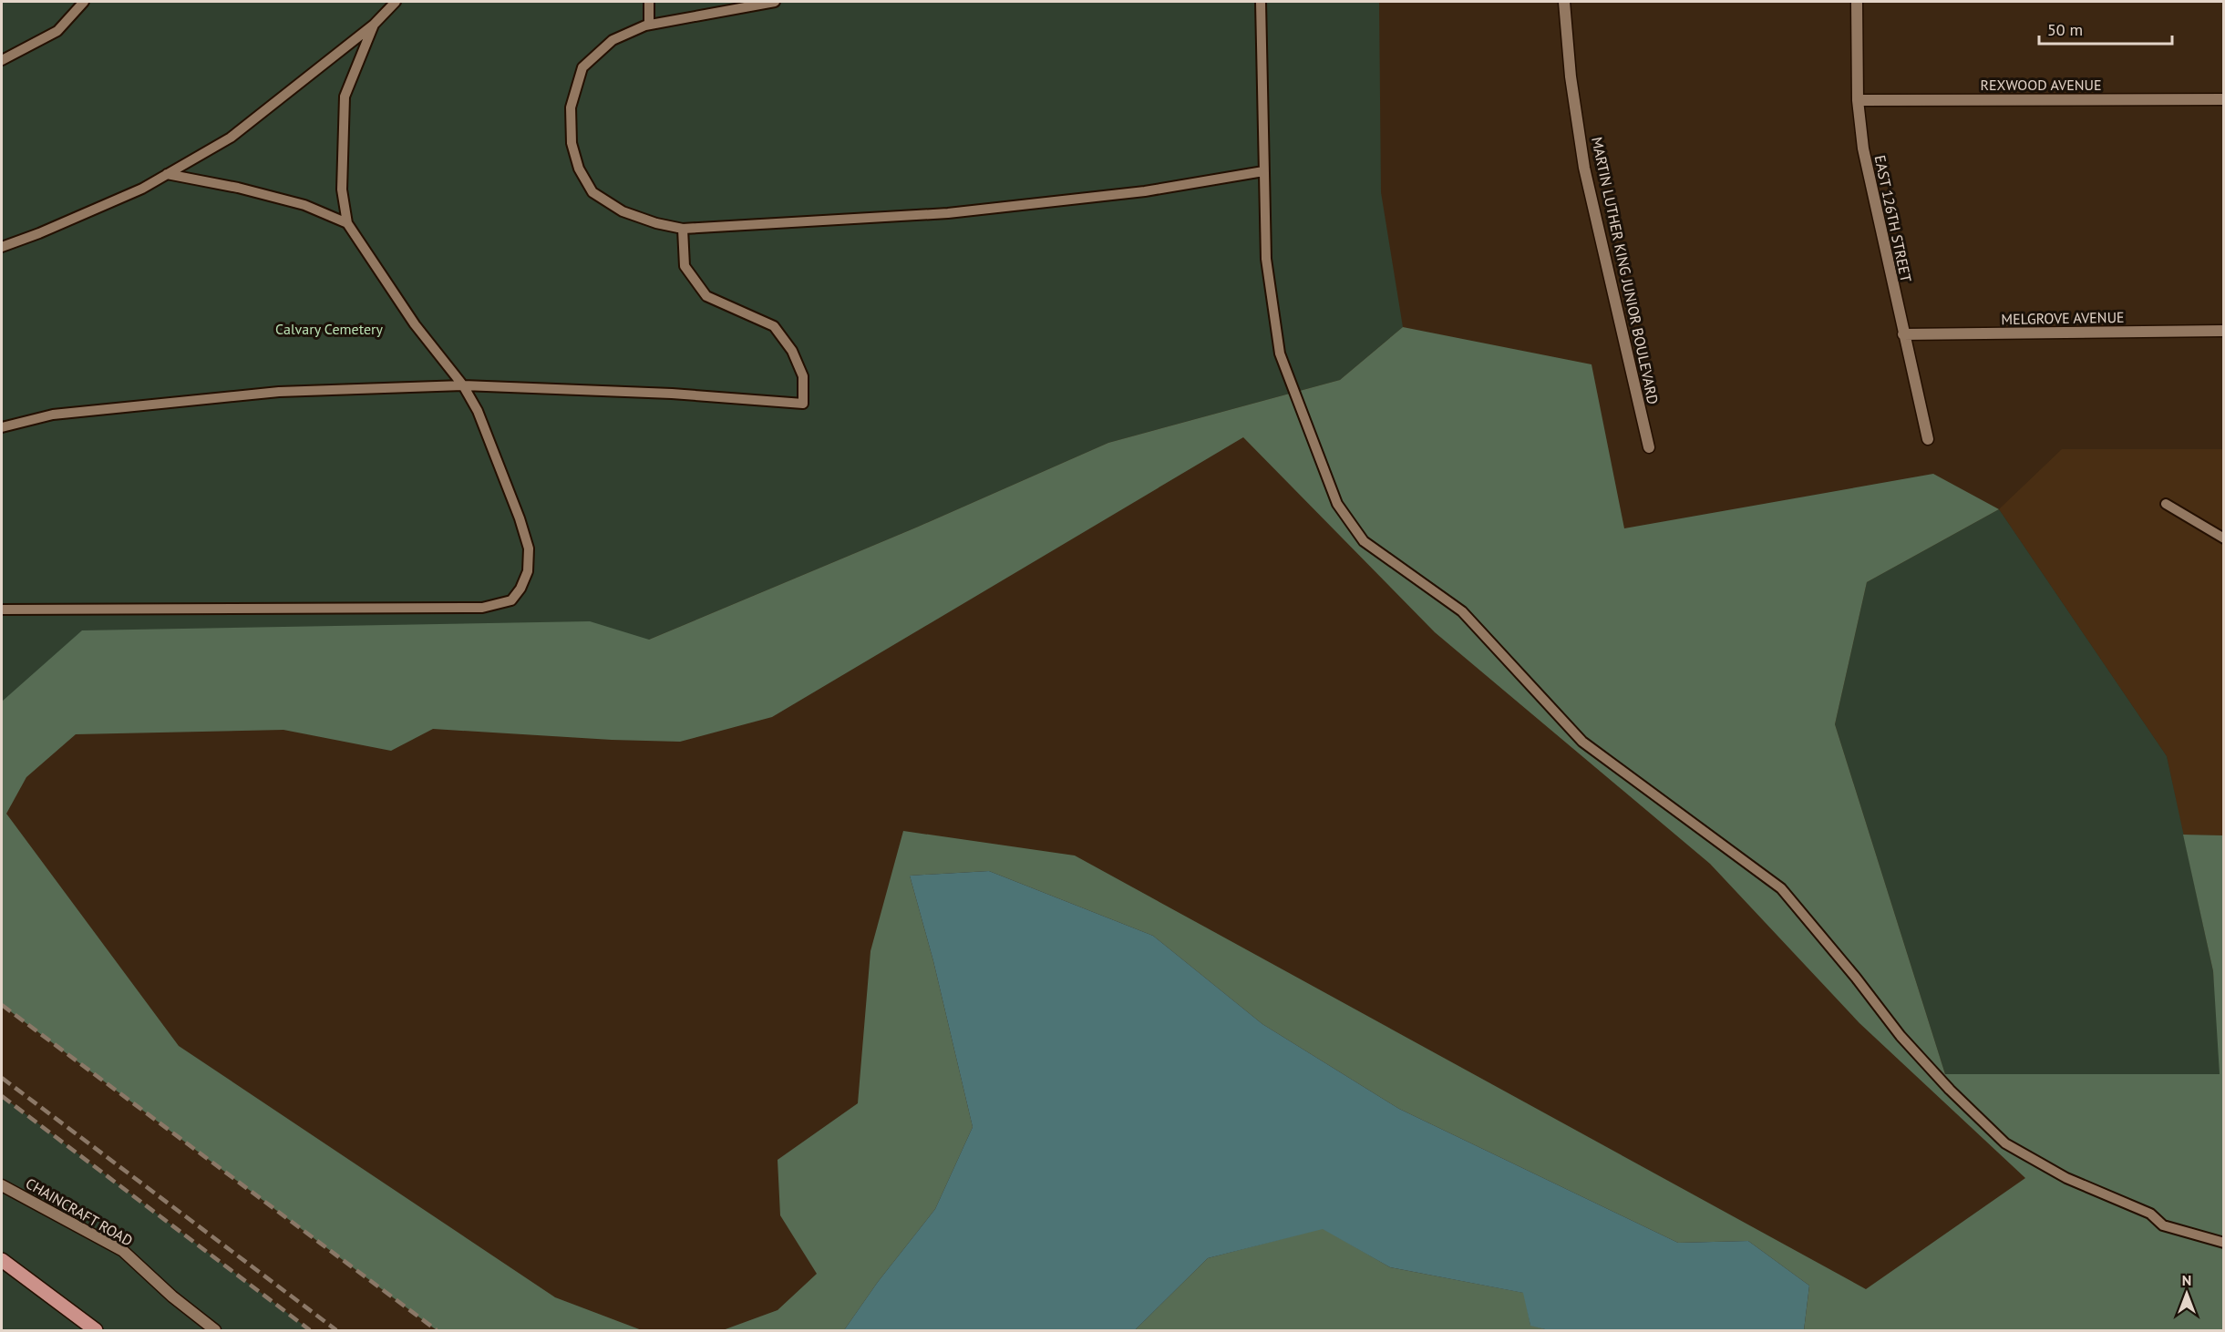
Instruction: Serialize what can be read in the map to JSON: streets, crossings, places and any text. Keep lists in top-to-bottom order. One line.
{"streets":{"street":["REXWOOD AVENUE","EAST 126TH STREET","MARTIN LUTHER KING JUNIOR BOULEVARD","MELGROVE AVENUE","CHAINCRAFT ROAD"]},"crossings":[["REXWOOD AVENUE","EAST 126TH STREET"],["EAST 126TH STREET","MELGROVE AVENUE"]],"parks":["Calvary Cemetery"],"scale_bar":"50 m","north":"top"}
